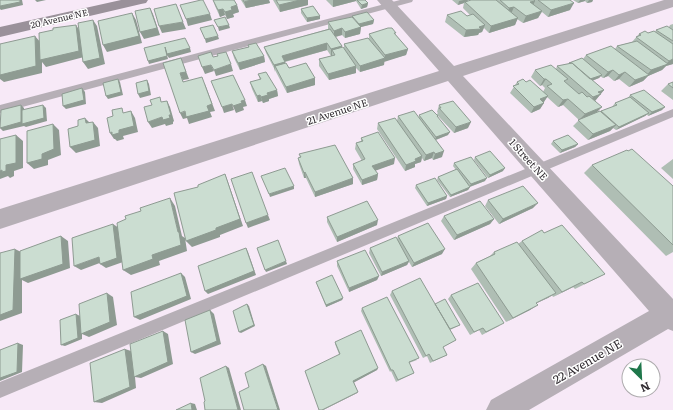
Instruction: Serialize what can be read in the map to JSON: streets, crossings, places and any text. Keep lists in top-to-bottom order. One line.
{"streets":{"street":["20 Avenue NE","21 Avenue NE","1 Street NE","22 Avenue NE"]},"crossings":[["21 Avenue NE","1 Street NE"],["1 Street NE","22 Avenue NE"]],"north":"bottom right"}
